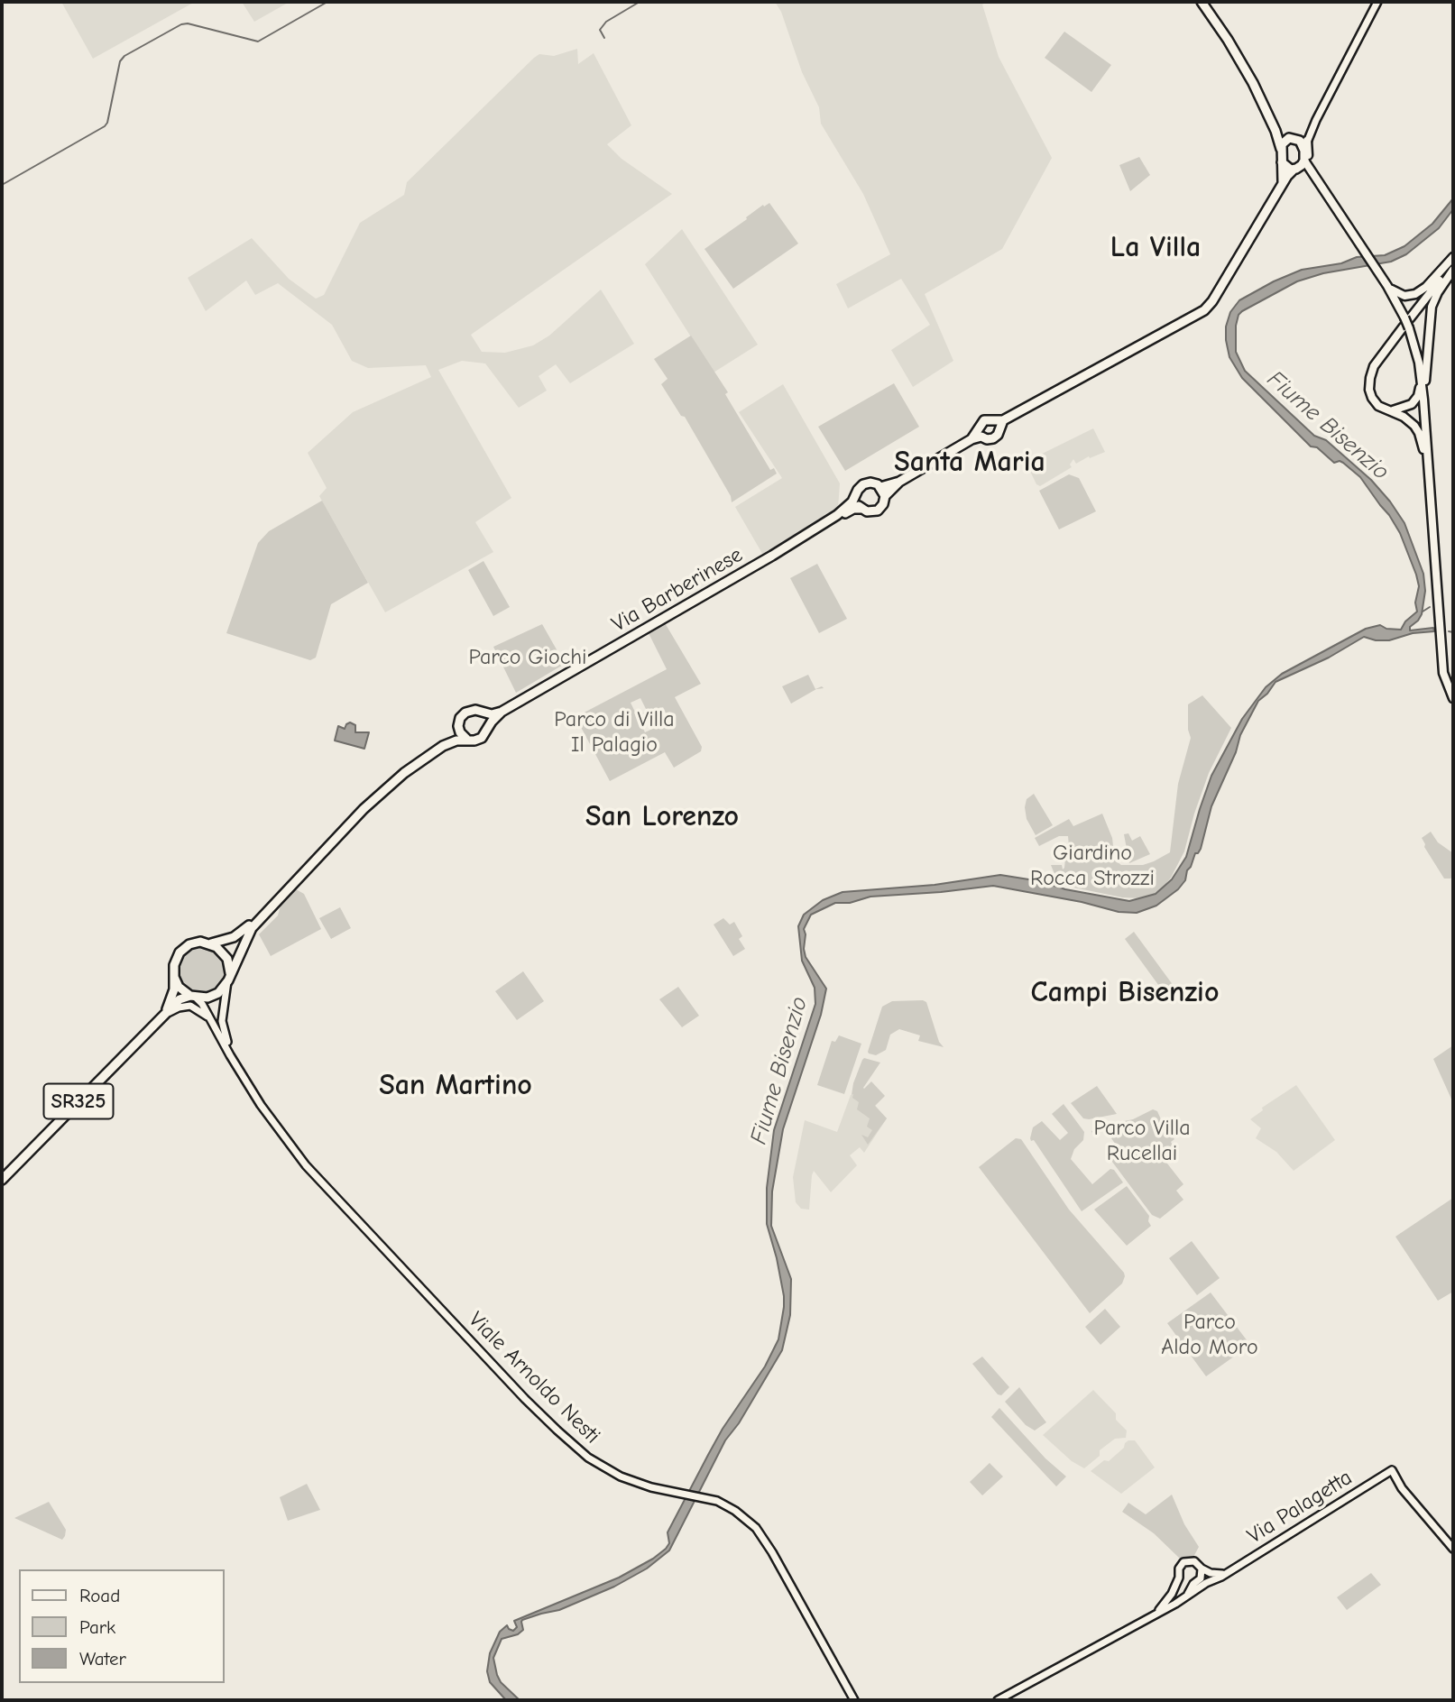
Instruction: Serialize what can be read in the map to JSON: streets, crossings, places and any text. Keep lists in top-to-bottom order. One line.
{"streets":{"main road":["Via Barberinese","SR325"],"street":["Viale Arnoldo Nesti","Via Palagetta"]},"crossings":[["Via Barberinese","Viale Arnoldo Nesti"]],"districts":["La Villa","Santa Maria","San Lorenzo","Campi Bisenzio","San Martino"],"water":["Fiume Bisenzio"],"parks":["Parco Giochi","Parco di Villa Il Palagio","Giardino Rocca Strozzi","Parco Villa Rucellai","Parco Aldo Moro"],"legend":["Road","Park","Water"]}
